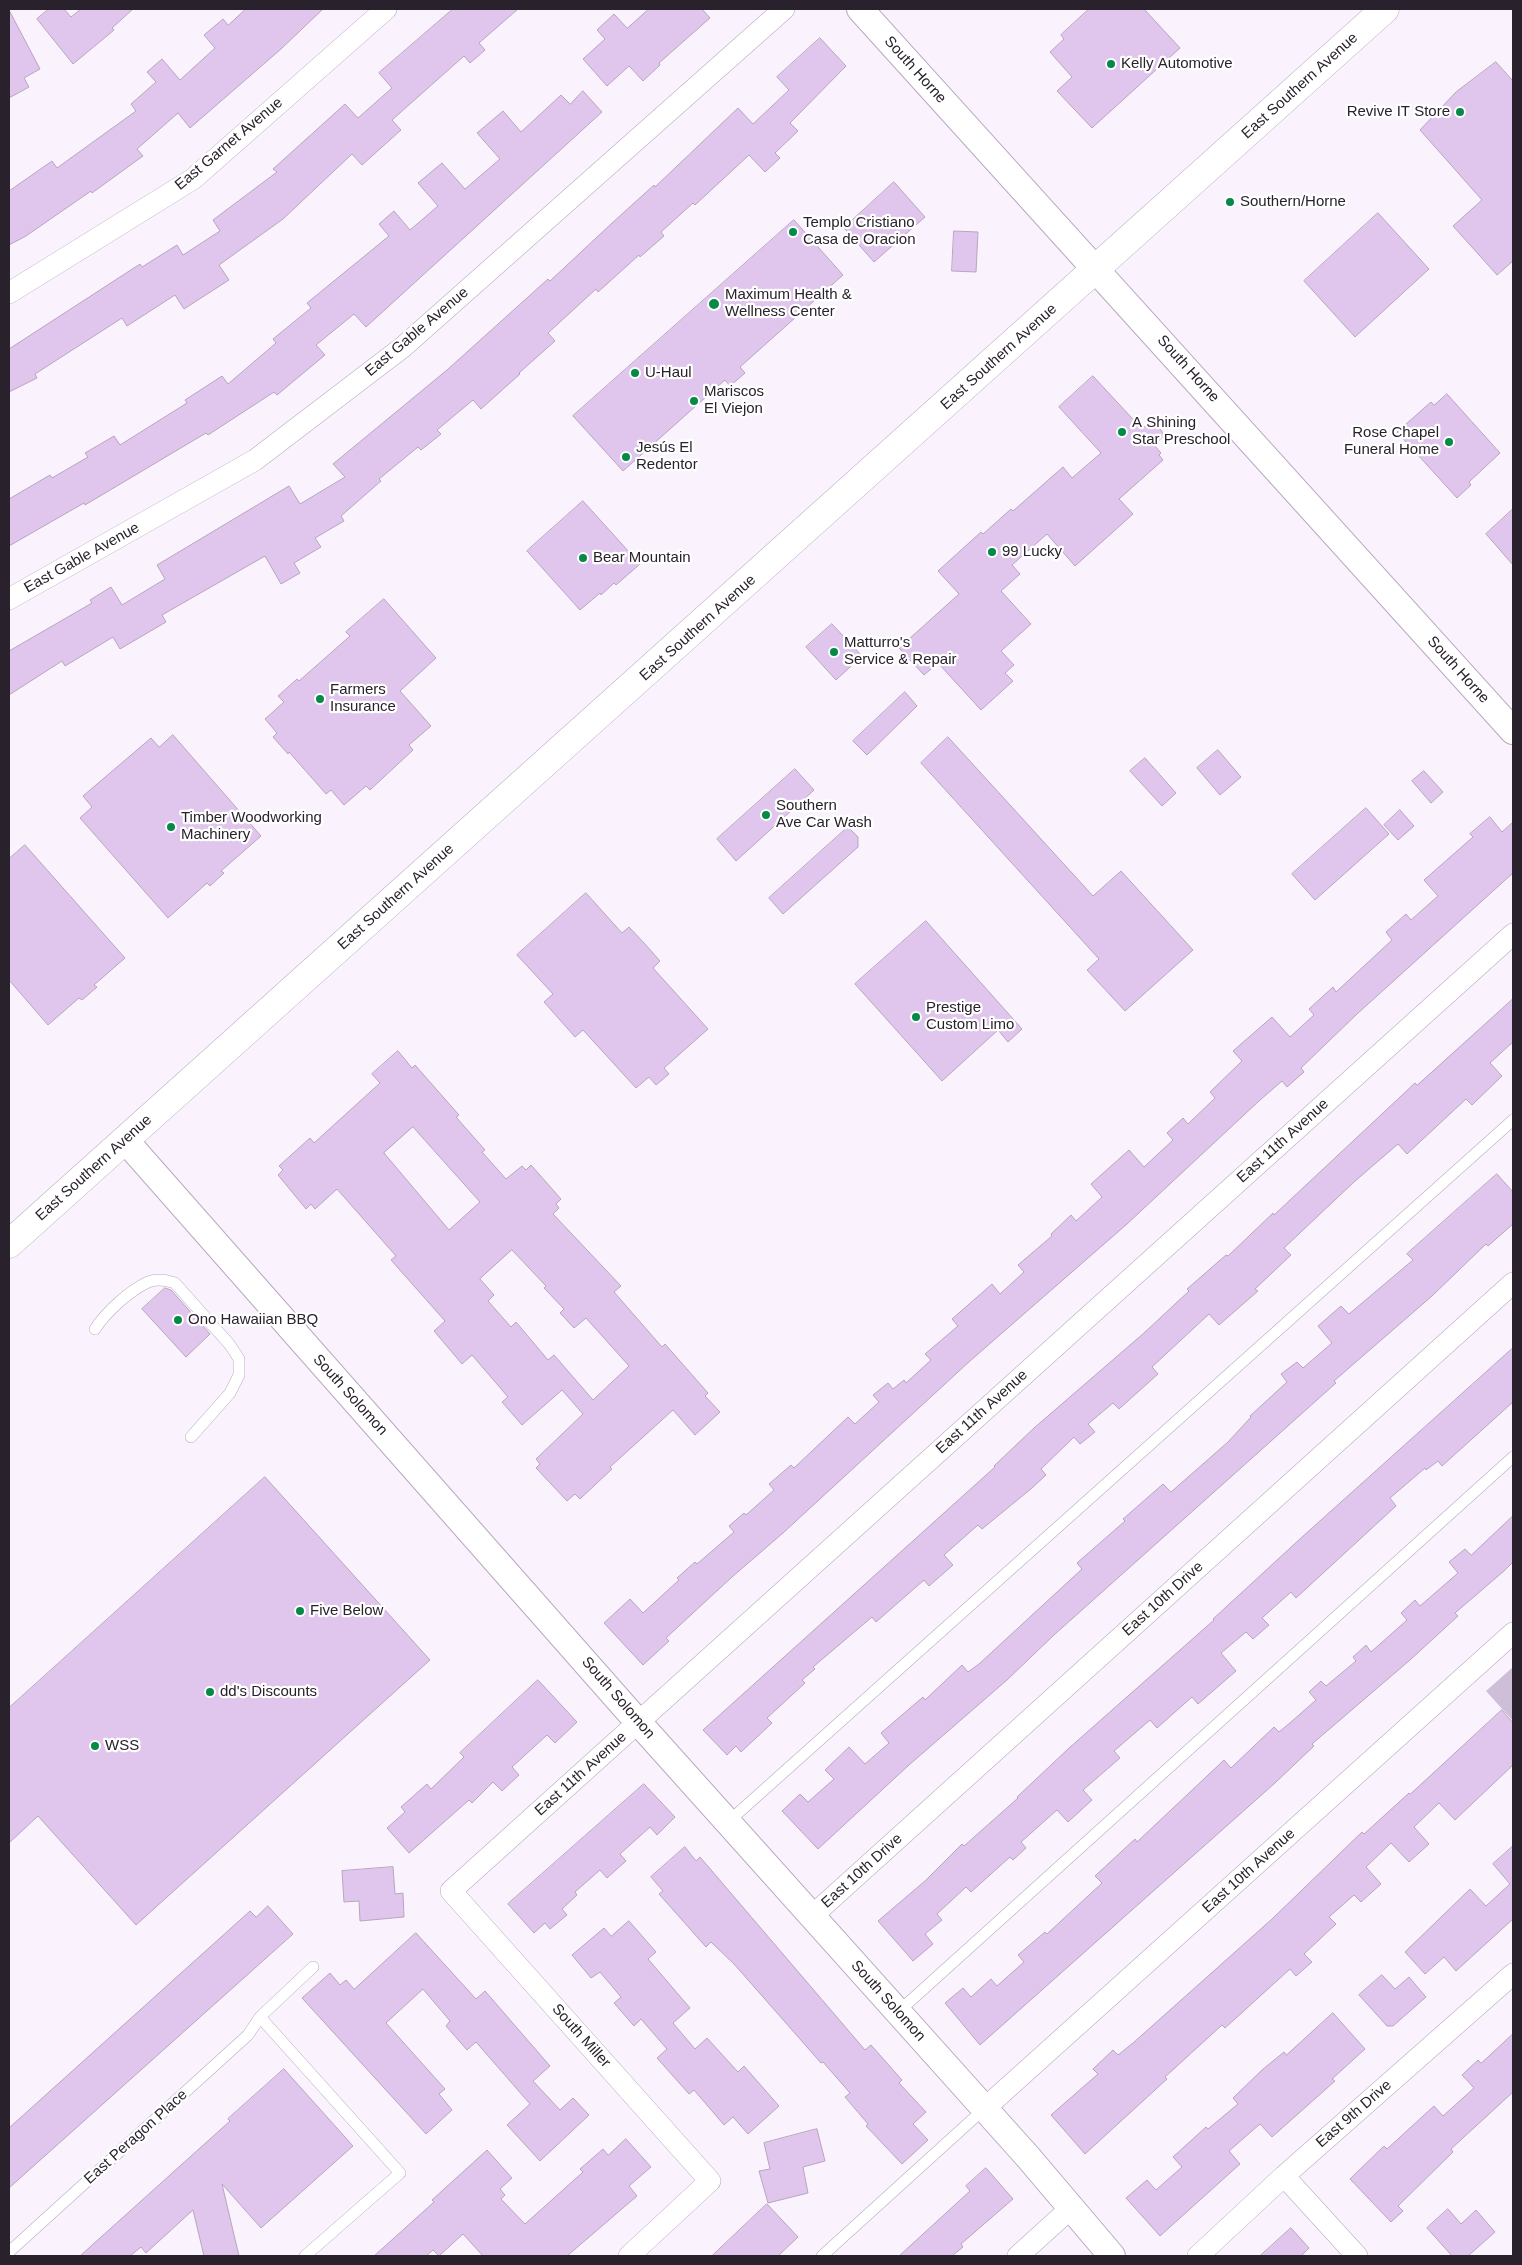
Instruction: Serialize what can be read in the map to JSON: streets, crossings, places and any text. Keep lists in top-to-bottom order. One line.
{"streets":{"main road":["East Southern Avenue"],"street":["South Horne","East Garnet Avenue","East Gable Avenue","East 11th Avenue","South Solomon","East 10th Drive","East 10th Avenue","South Miller","East 9th Drive"],"lane":["East Peragon Place"]},"crossings":[["South Horne","East Southern Avenue"],["East Southern Avenue","South Solomon"],["East 11th Avenue","South Solomon"],["East 11th Avenue","South Miller"],["South Solomon","East 10th Drive"],["South Solomon","East 10th Avenue"]],"places":["Kelly Automotive","Revive IT Store","Southern/Horne","Templo Cristiano Casa de Oracion","Maximum Health & Wellness Center","U-Haul","Mariscos El Viejon","A Shining Star Preschool","Rose Chapel Funeral Home","Jesús El Redentor","99 Lucky","Bear Mountain","Matturro's Service & Repair","Farmers Insurance","Southern Ave Car Wash","Timber Woodworking Machinery","Prestige Custom Limo","Ono Hawaiian BBQ","Five Below","dd's Discounts","WSS"]}
